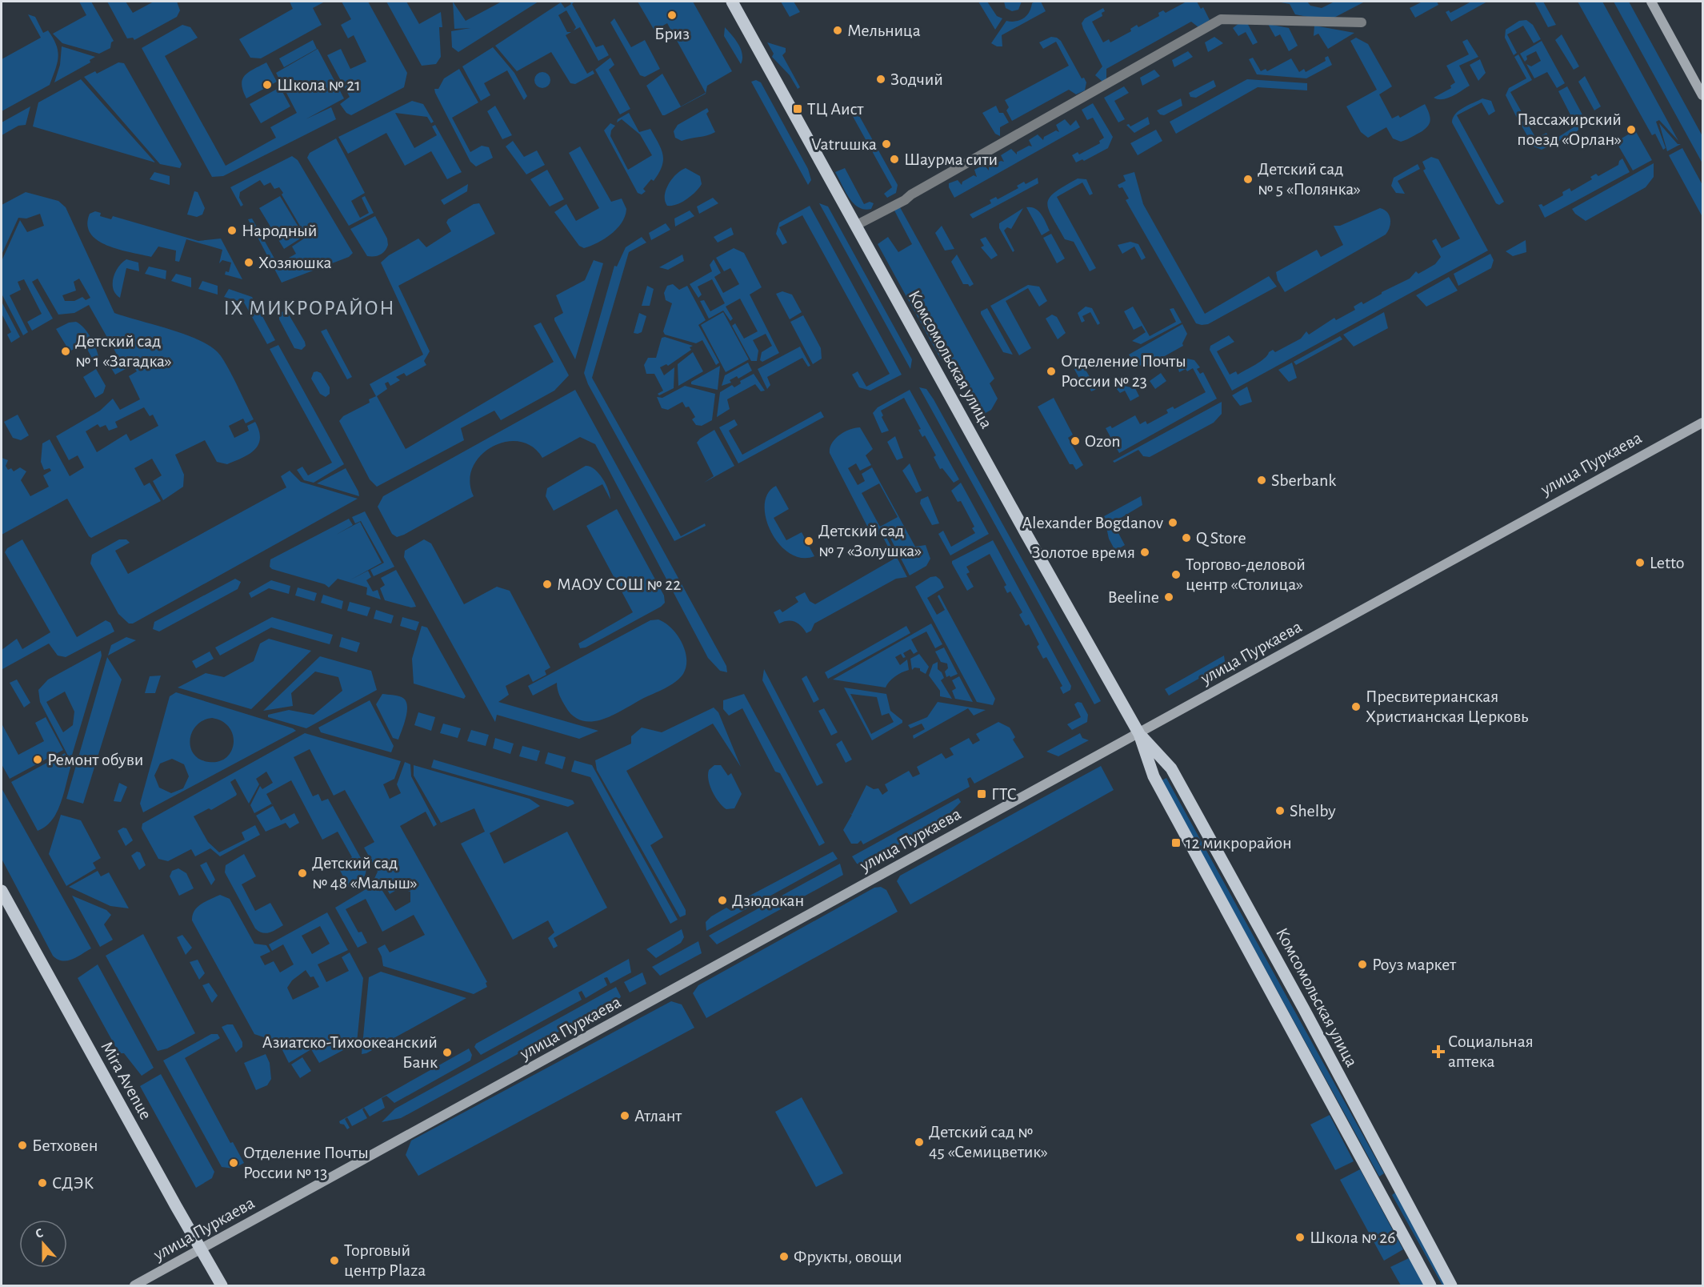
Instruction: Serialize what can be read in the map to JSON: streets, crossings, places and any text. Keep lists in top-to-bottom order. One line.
{"streets":{"main road":["Комсомольская улица","улица Пуркаева","Mira Avenue"]},"crossings":[["Комсомольская улица","улица Пуркаева"],["улица Пуркаева","Mira Avenue"]],"districts":["IX МИКРОРАЙОН"],"places":{"other":["Бриз","Мельница","Зодчий","Школа № 21","Пассажирский поезд «Орлан»","Vatruшка","Шаурма сити","Детский сад № 5 «Полянка»","Народный","Хозяюшка","Детский сад № 1 «Загадка»","Отделение Почты России № 23","Ozon","Sberbank","Alexander Bogdanov","Q Store","Детский сад № 7 «Золушка»","Золотое время","Letto","Торгово-деловой центр «Столица»","МАОУ СОШ № 22","Beeline","Пресвитерианская Христианская Церковь","Ремонт обуви","Shelby","Детский сад № 48 «Малыш»","Дзюдокан","Роуз маркет","Азиатско-Тихоокеанский Банк","Атлант","Детский сад № 45 «Семицветик»","Бетховен","Отделение Почты России № 13","СДЭК","Школа № 26","Фрукты, овощи","Торговый центр Plaza"],"transit":["ТЦ Аист","ГТС","12 микрорайон"],"health":["Социальная аптека"]},"north":"top"}
